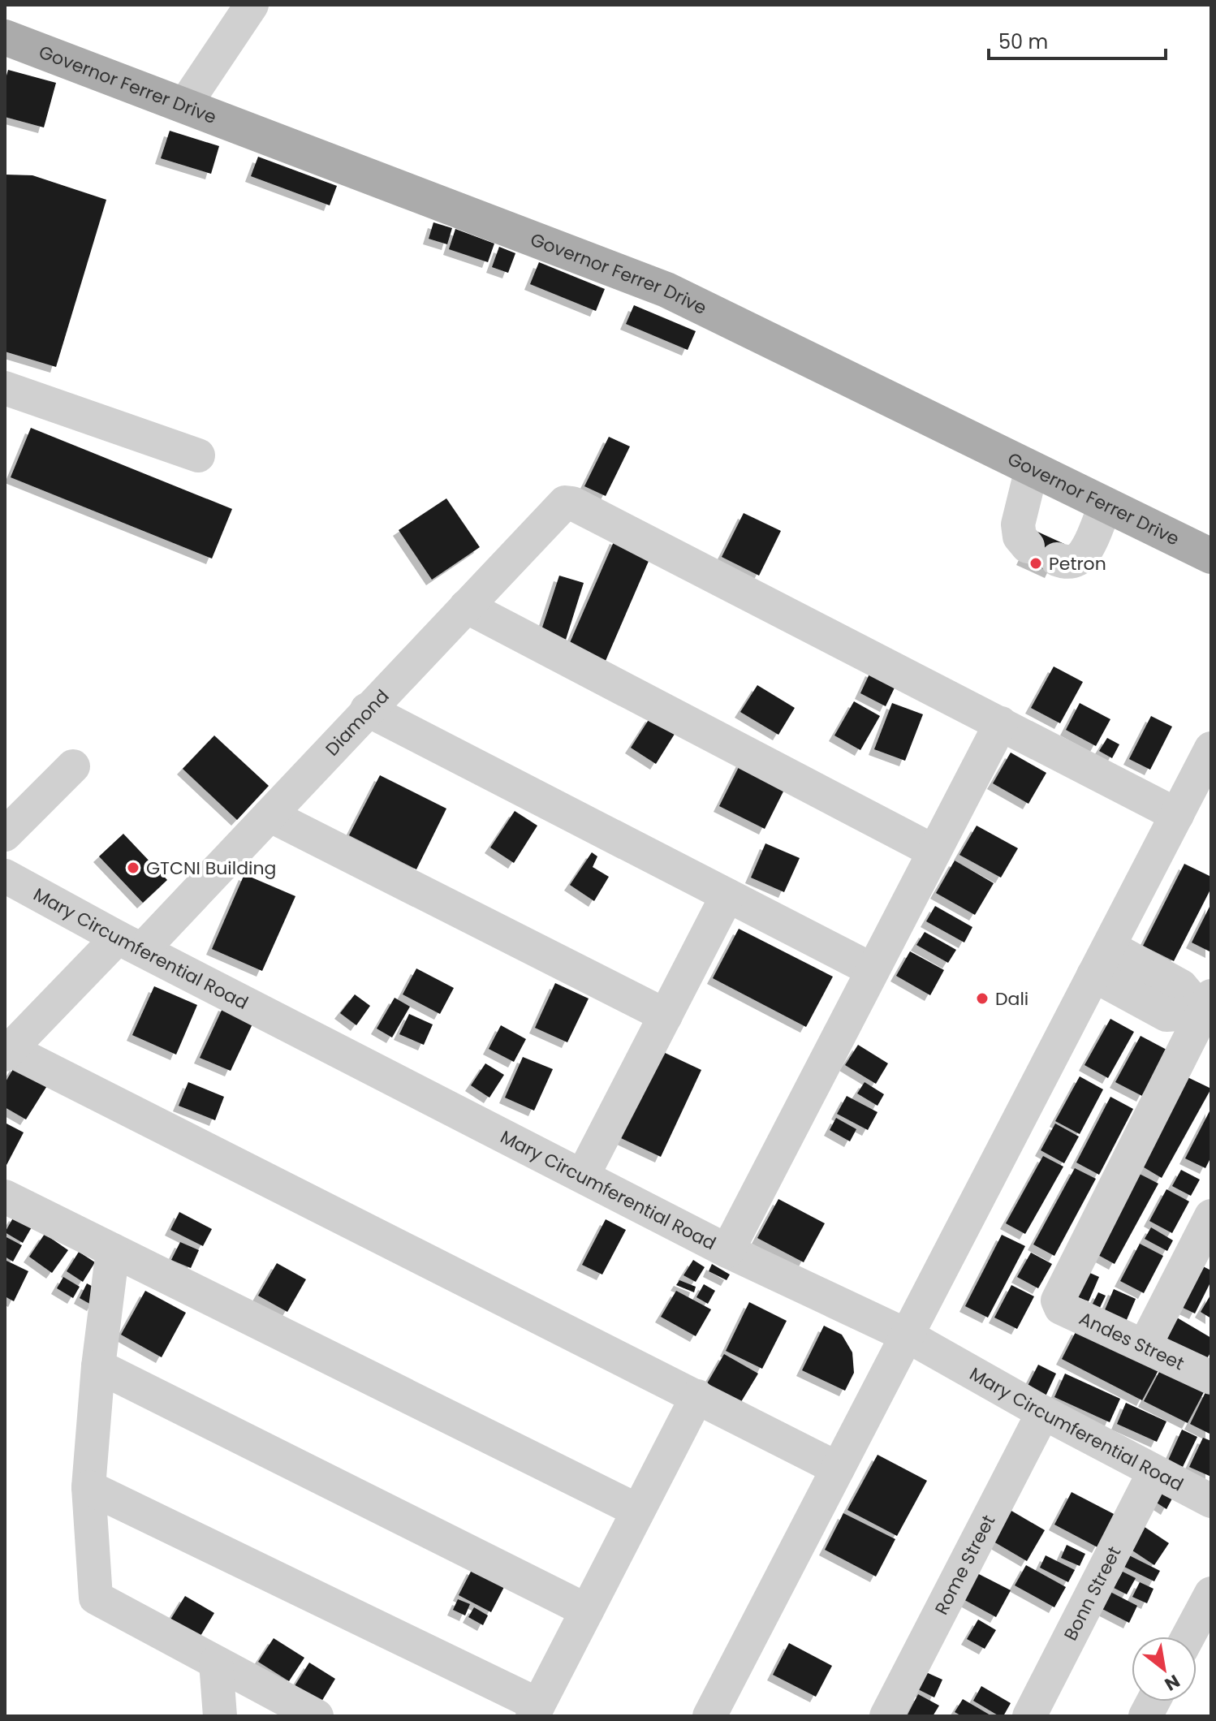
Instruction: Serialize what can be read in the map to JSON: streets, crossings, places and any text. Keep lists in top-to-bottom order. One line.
{"streets":{"main road":["Governor Ferrer Drive"],"street":["Diamond","Mary Circumferential Road","Andes Street","Rome Street","Bonn Street"]},"crossings":[["Diamond","Mary Circumferential Road"],["Mary Circumferential Road","Rome Street"],["Mary Circumferential Road","Bonn Street"]],"places":["Petron","GTCNI Building","Dali"],"scale_bar":"50 m","north":"bottom right"}
